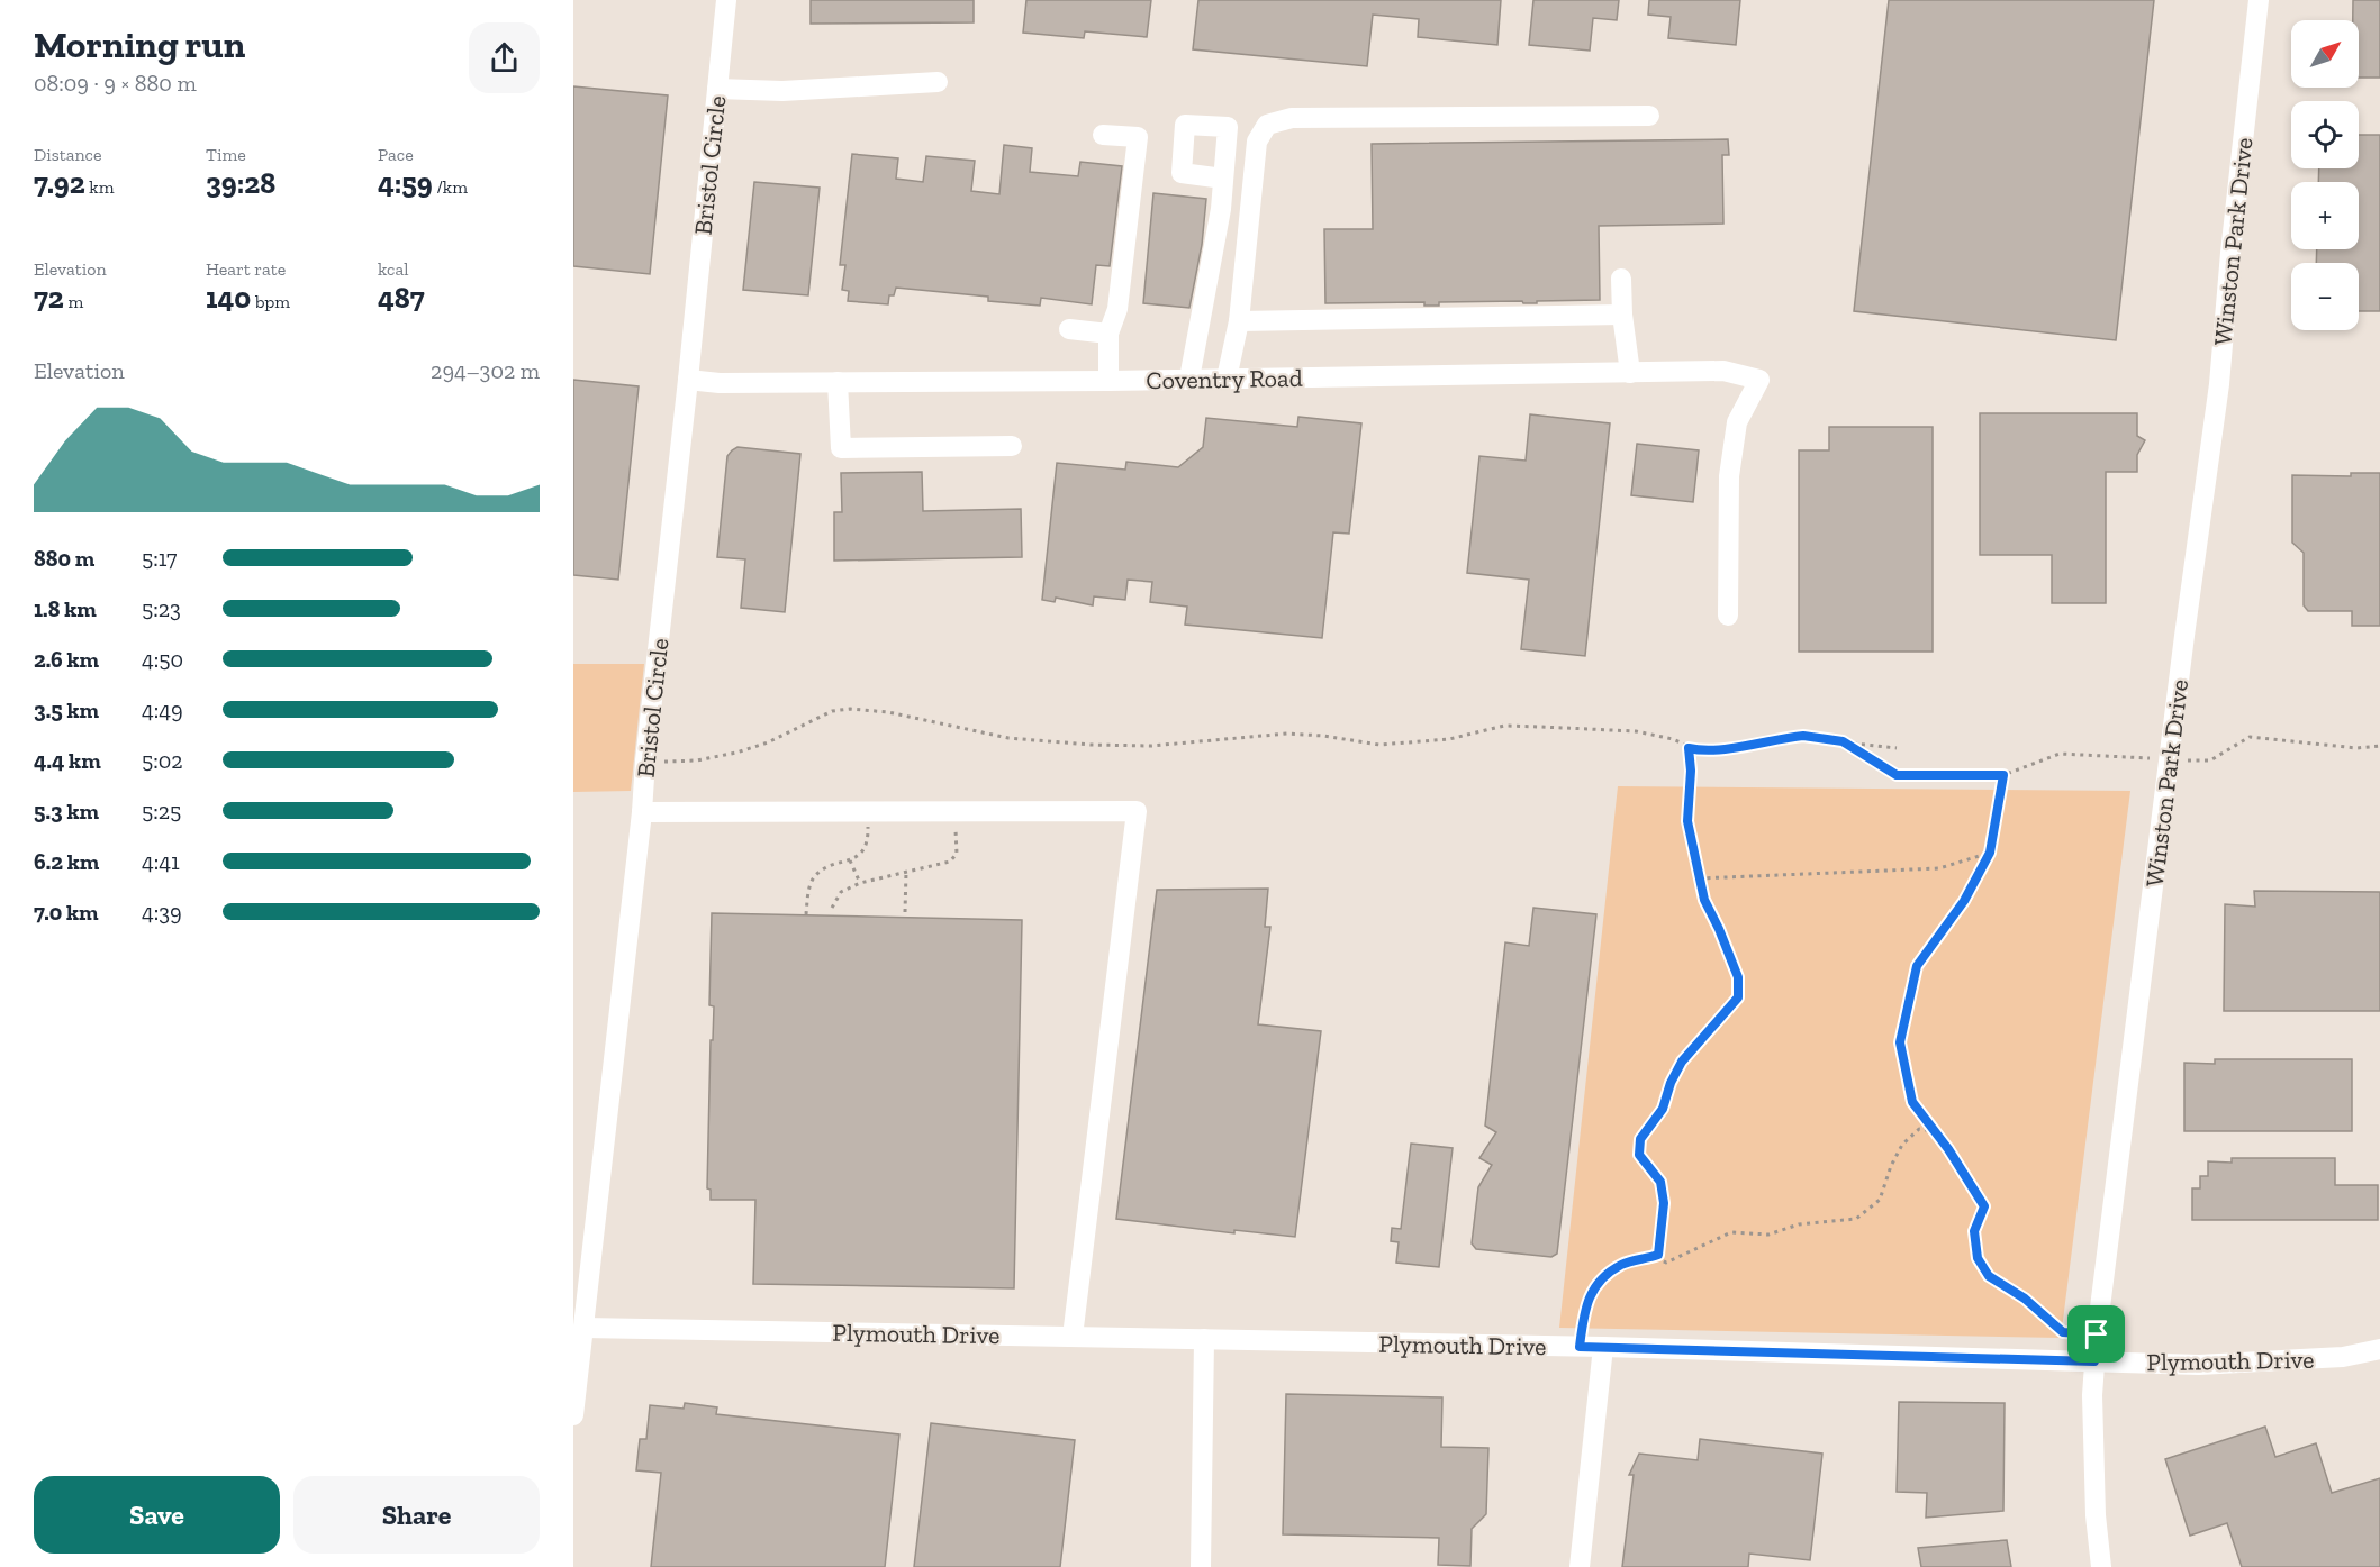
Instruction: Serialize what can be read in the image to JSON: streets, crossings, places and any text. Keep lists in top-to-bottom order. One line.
{"streets":{"street":["Bristol Circle","Winston Park Drive","Coventry Road","Plymouth Drive"]},"crossings":[["Bristol Circle","Coventry Road"],["Bristol Circle","Plymouth Drive"],["Winston Park Drive","Plymouth Drive"]],"north":"top right","page":{"heading":["Morning run","08:09 · 9 × 880 m"],"map_buttons":["+","−"],"stats":[["Distance","7.92 km"],["Time","39:28"],["Pace","4:59 /km"],["Elevation","72 m"],["Heart rate","140 bpm"],["kcal","487"]],"chart":["Elevation","294–302 m"],"list":[{"name":"880 m","note":"5:17"},{"name":"1.8 km","note":"5:23"},{"name":"2.6 km","note":"4:50"},{"name":"3.5 km","note":"4:49"},{"name":"4.4 km","note":"5:02"},{"name":"5.3 km","note":"5:25"},{"name":"6.2 km","note":"4:41"},{"name":"7.0 km","note":"4:39"}],"buttons":["Save","Share"]}}
